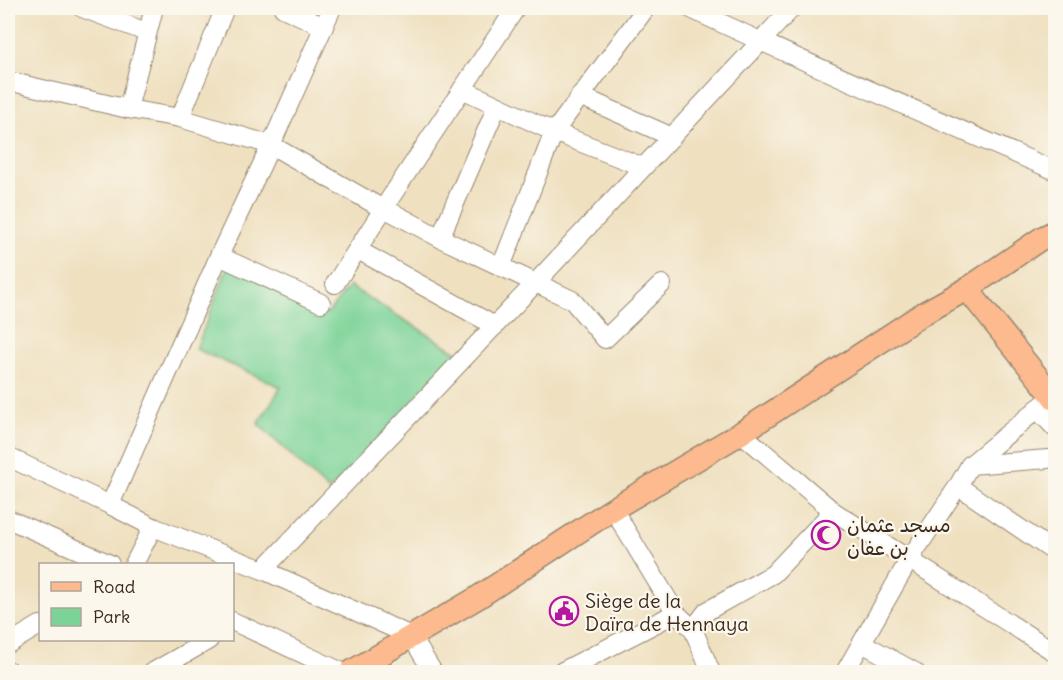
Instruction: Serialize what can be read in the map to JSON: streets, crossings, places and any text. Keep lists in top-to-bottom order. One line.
{"places":{"mosque":["مسجد عثمان بن عفان"],"public building":["Siège de la Daïra de Hennaya"]},"legend":["Road","Park"]}
